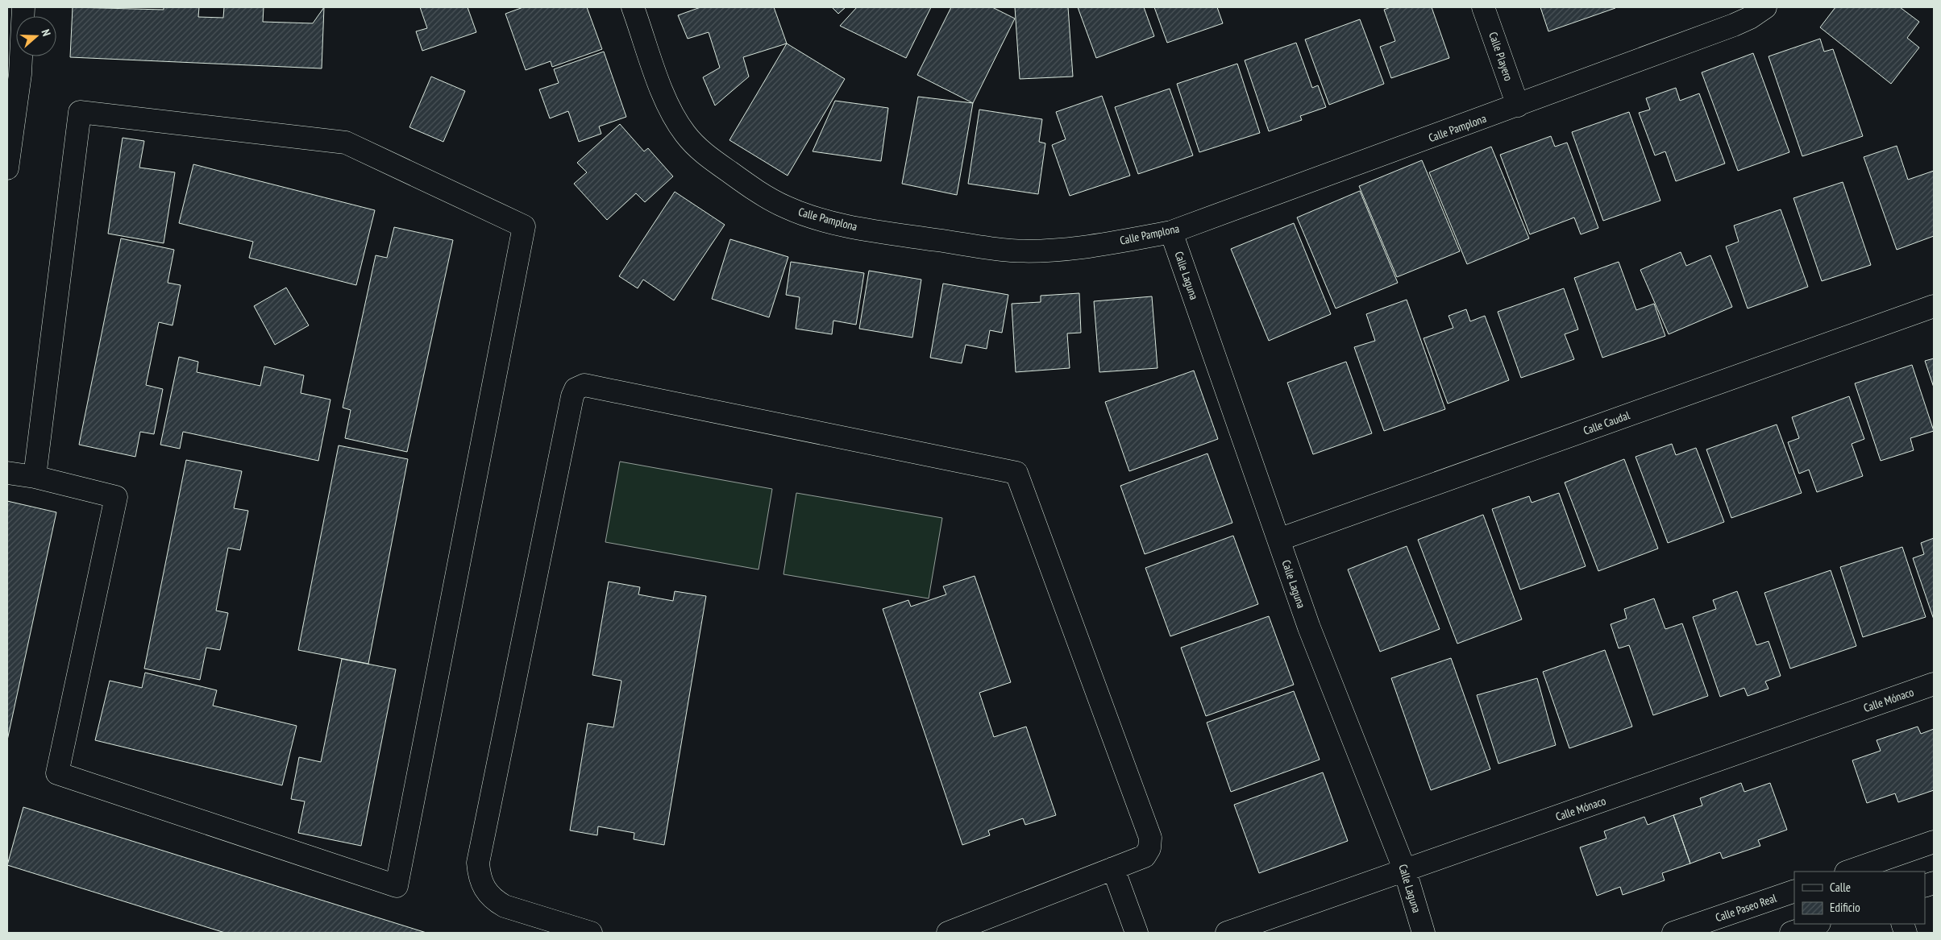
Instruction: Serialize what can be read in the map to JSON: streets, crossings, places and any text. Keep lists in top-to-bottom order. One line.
{"streets":{"street":["Calle Playero","Calle Pamplona","Calle Laguna","Calle Caudal","Calle Mónaco","Calle Paseo Real"]},"crossings":[["Calle Playero","Calle Pamplona"],["Calle Pamplona","Calle Laguna"],["Calle Laguna","Calle Caudal"],["Calle Laguna","Calle Mónaco"]],"legend":["Calle","Edificio"],"north":"right"}
